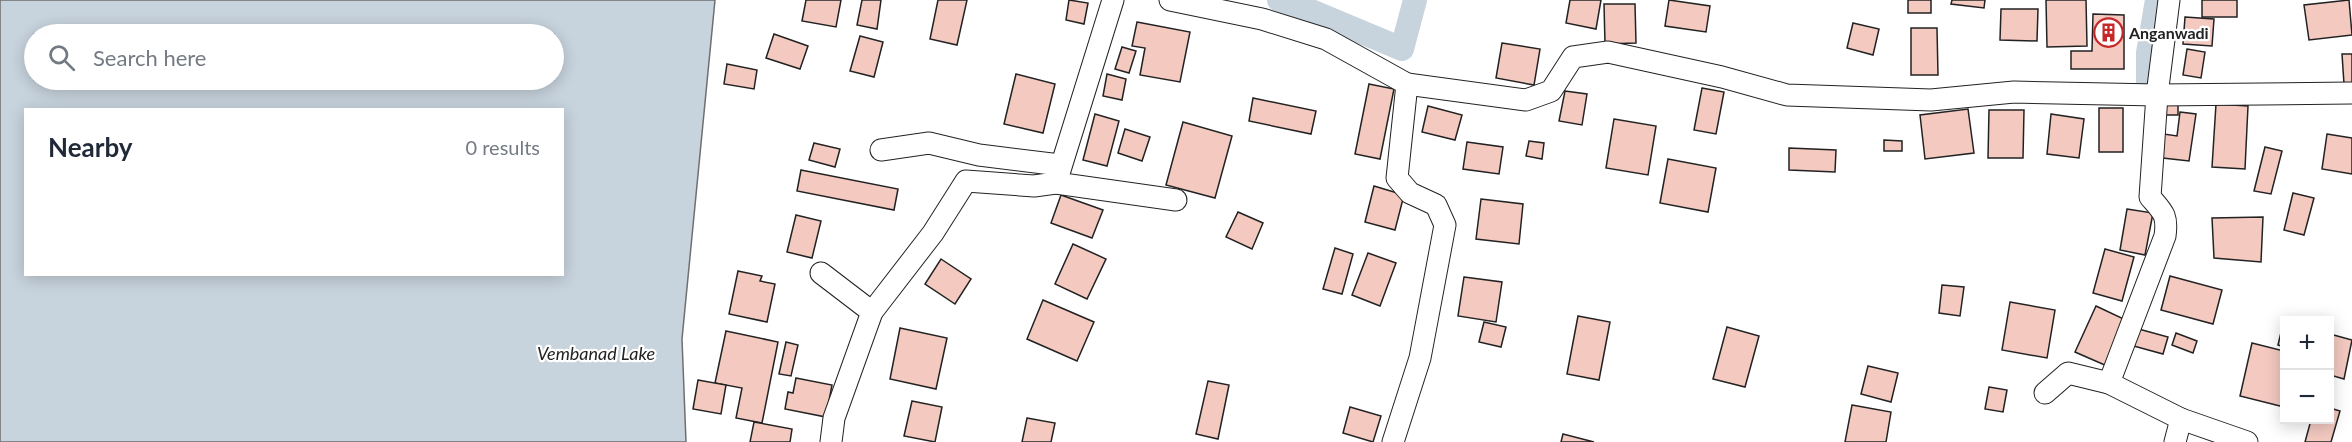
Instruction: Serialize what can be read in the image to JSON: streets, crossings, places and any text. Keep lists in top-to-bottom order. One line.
{"water":["Vembanad Lake"],"places":{"building":["Anganwadi"]},"page":{"search":"Search here","heading":["Nearby","0 results"],"map_buttons":["+","−"]}}
